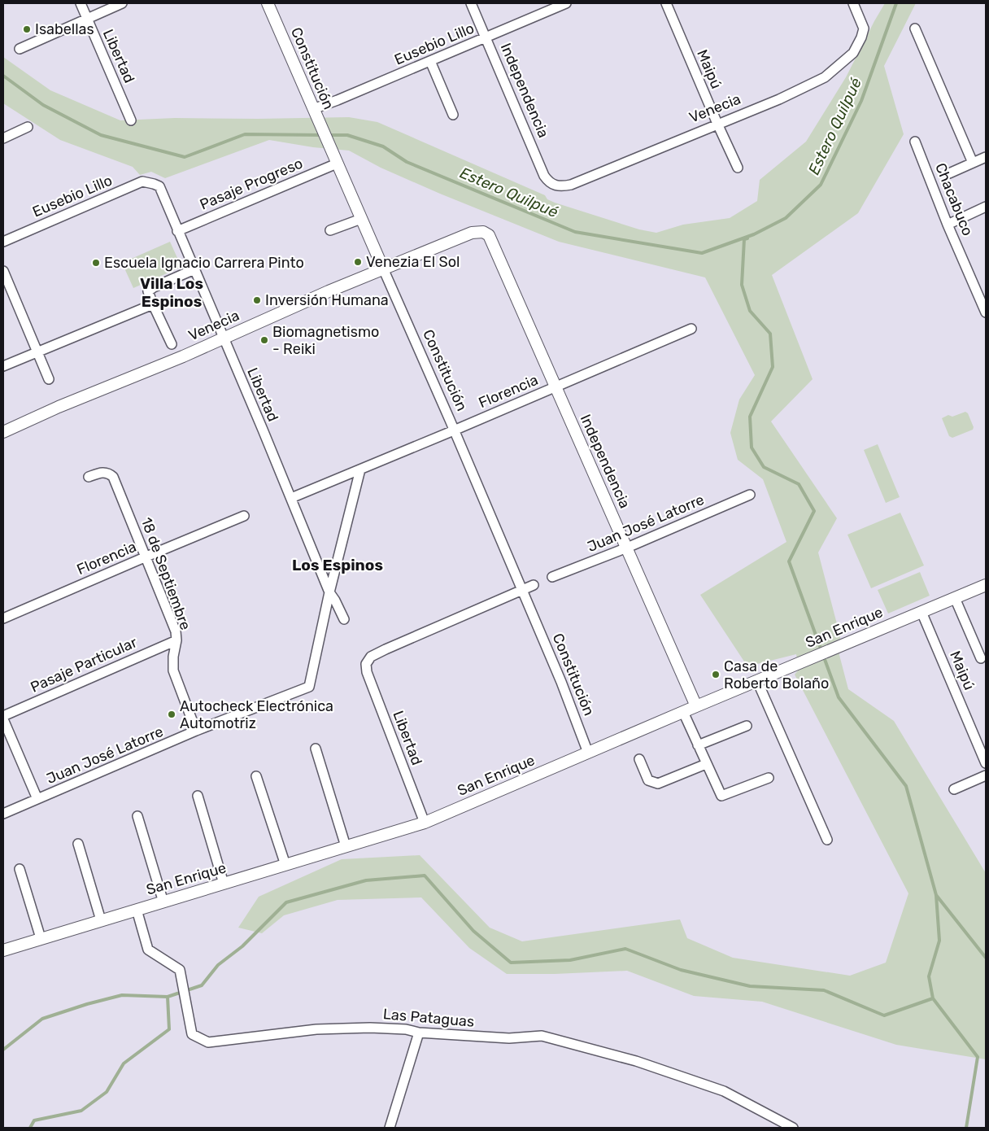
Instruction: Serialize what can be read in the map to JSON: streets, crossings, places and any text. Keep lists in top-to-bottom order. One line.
{"streets":{"street":["Eusebio Lillo","Libertad","Constitución","Maipú","Independencia","Venecia","Pasaje Progreso","Chacabuco","Florencia","Juan José Latorre","18 de Septiembre","San Enrique","Pasaje Particular","Las Pataguas"]},"crossings":[["Eusebio Lillo","Libertad"],["Eusebio Lillo","Constitución"],["Eusebio Lillo","Independencia"],["Libertad","Constitución"],["Libertad","Venecia"],["Libertad","Pasaje Progreso"],["Libertad","Florencia"],["Libertad","Juan José Latorre"],["Libertad","San Enrique"],["Constitución","Venecia"],["Constitución","Pasaje Progreso"],["Constitución","Florencia"],["Constitución","San Enrique"],["Maipú","Venecia"],["Maipú","San Enrique"],["Independencia","Venecia"],["Independencia","Florencia"],["Independencia","Juan José Latorre"],["Independencia","San Enrique"],["Florencia","18 de Septiembre"],["Juan José Latorre","18 de Septiembre"],["18 de Septiembre","Pasaje Particular"],["San Enrique","Las Pataguas"]],"districts":["Villa Los Espinos","Los Espinos"],"water":["Estero Quilpué"],"places":["Isabellas","Venezia El Sol","Escuela Ignacio Carrera Pinto","Inversión Humana","Biomagnetismo - Reiki","Casa de Roberto Bolaño","Autocheck Electrónica Automotriz"]}
